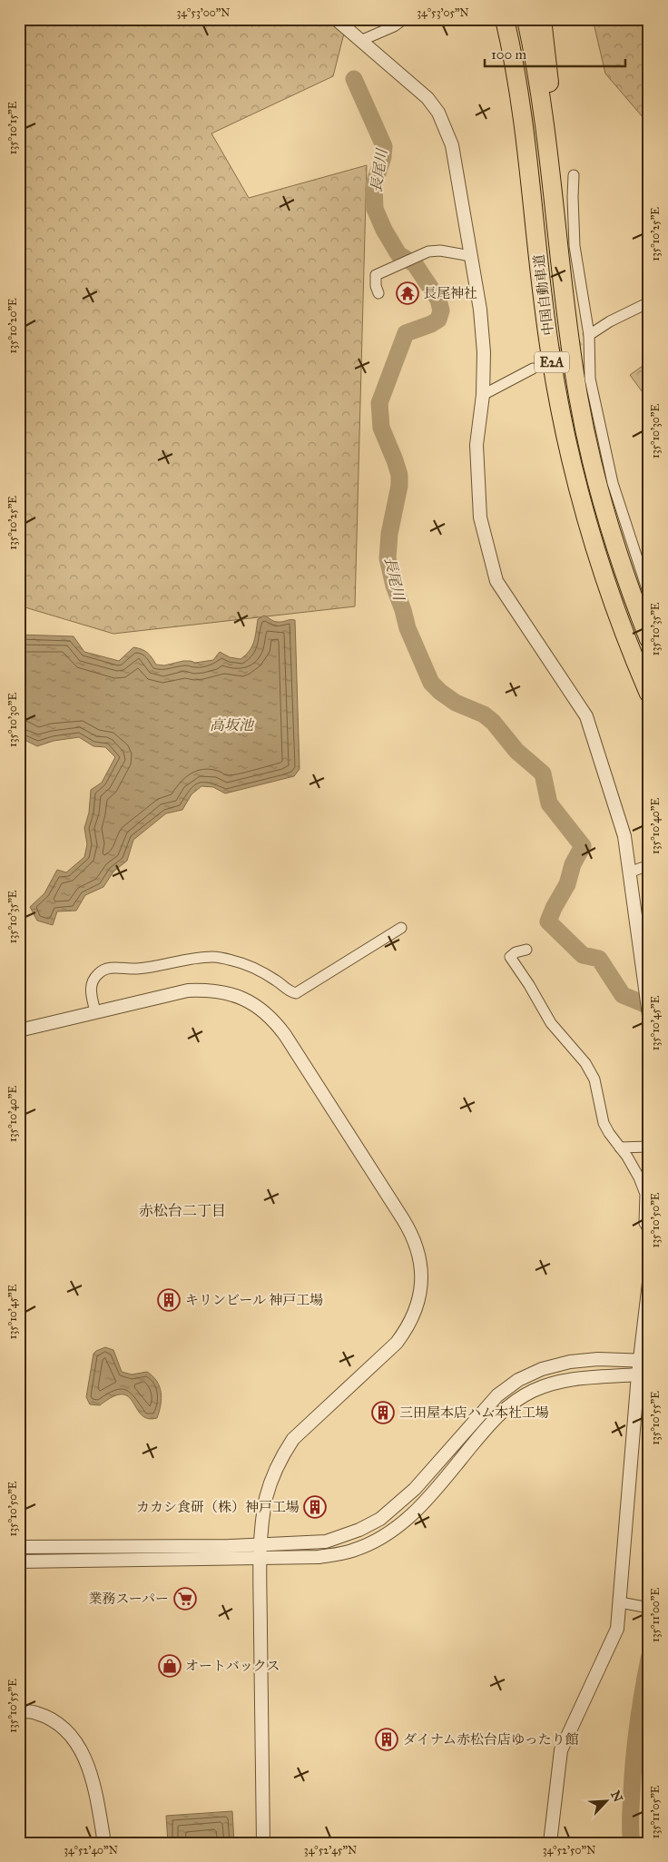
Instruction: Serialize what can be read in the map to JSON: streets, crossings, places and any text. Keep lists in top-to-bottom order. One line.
{"streets":{"highway":["中国自動車道","E2A"]},"districts":["赤松台二丁目"],"water":["長尾川","高坂池"],"places":{"temple":["長尾神社"],"building":["キリンビール 神戸工場","三田屋本店ハム本社工場","カカシ食研（株）神戸工場","ダイナム赤松台店ゆったり館"],"supermarket":["業務スーパー"],"shop":["オートバックス"]},"scale_bar":"100 m","north":"top right","coordinates":["34°53'00\"N","34°53'05\"N","135°10'15\"E","135°10'25\"E","135°10'20\"E","135°10'30\"E","135°10'35\"E","135°10'40\"E","135°10'45\"E","135°10'50\"E","135°10'55\"E","135°11'00\"E","135°11'05\"E","34°52'40\"N","34°52'45\"N","34°52'50\"N"]}
